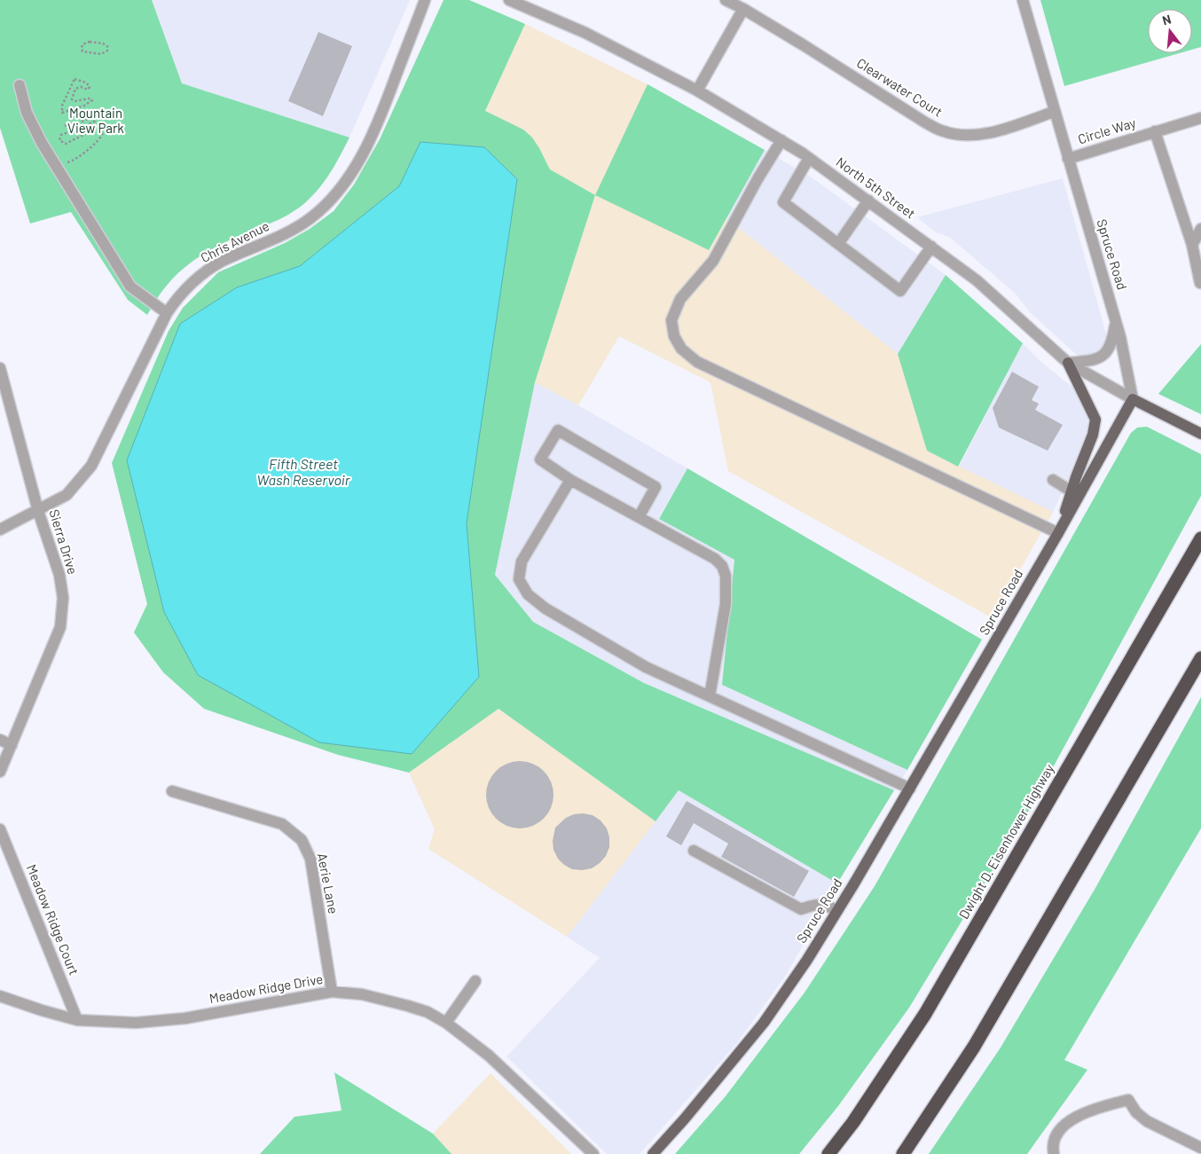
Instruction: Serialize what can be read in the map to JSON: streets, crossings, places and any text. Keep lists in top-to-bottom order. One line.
{"streets":{"highway":["Dwight D. Eisenhower Highway"],"main road":["North 5th Street","Spruce Road"],"street":["Clearwater Court","Circle Way","Chris Avenue","Sierra Drive","Aerie Lane","Meadow Ridge Court","Meadow Ridge Drive"]},"crossings":[["Clearwater Court","Spruce Road"],["Circle Way","Spruce Road"],["North 5th Street","Spruce Road"],["Chris Avenue","Sierra Drive"],["Aerie Lane","Meadow Ridge Drive"],["Meadow Ridge Court","Meadow Ridge Drive"]],"water":["Fifth Street Wash Reservoir"],"parks":["Mountain View Park"],"north":"top"}
